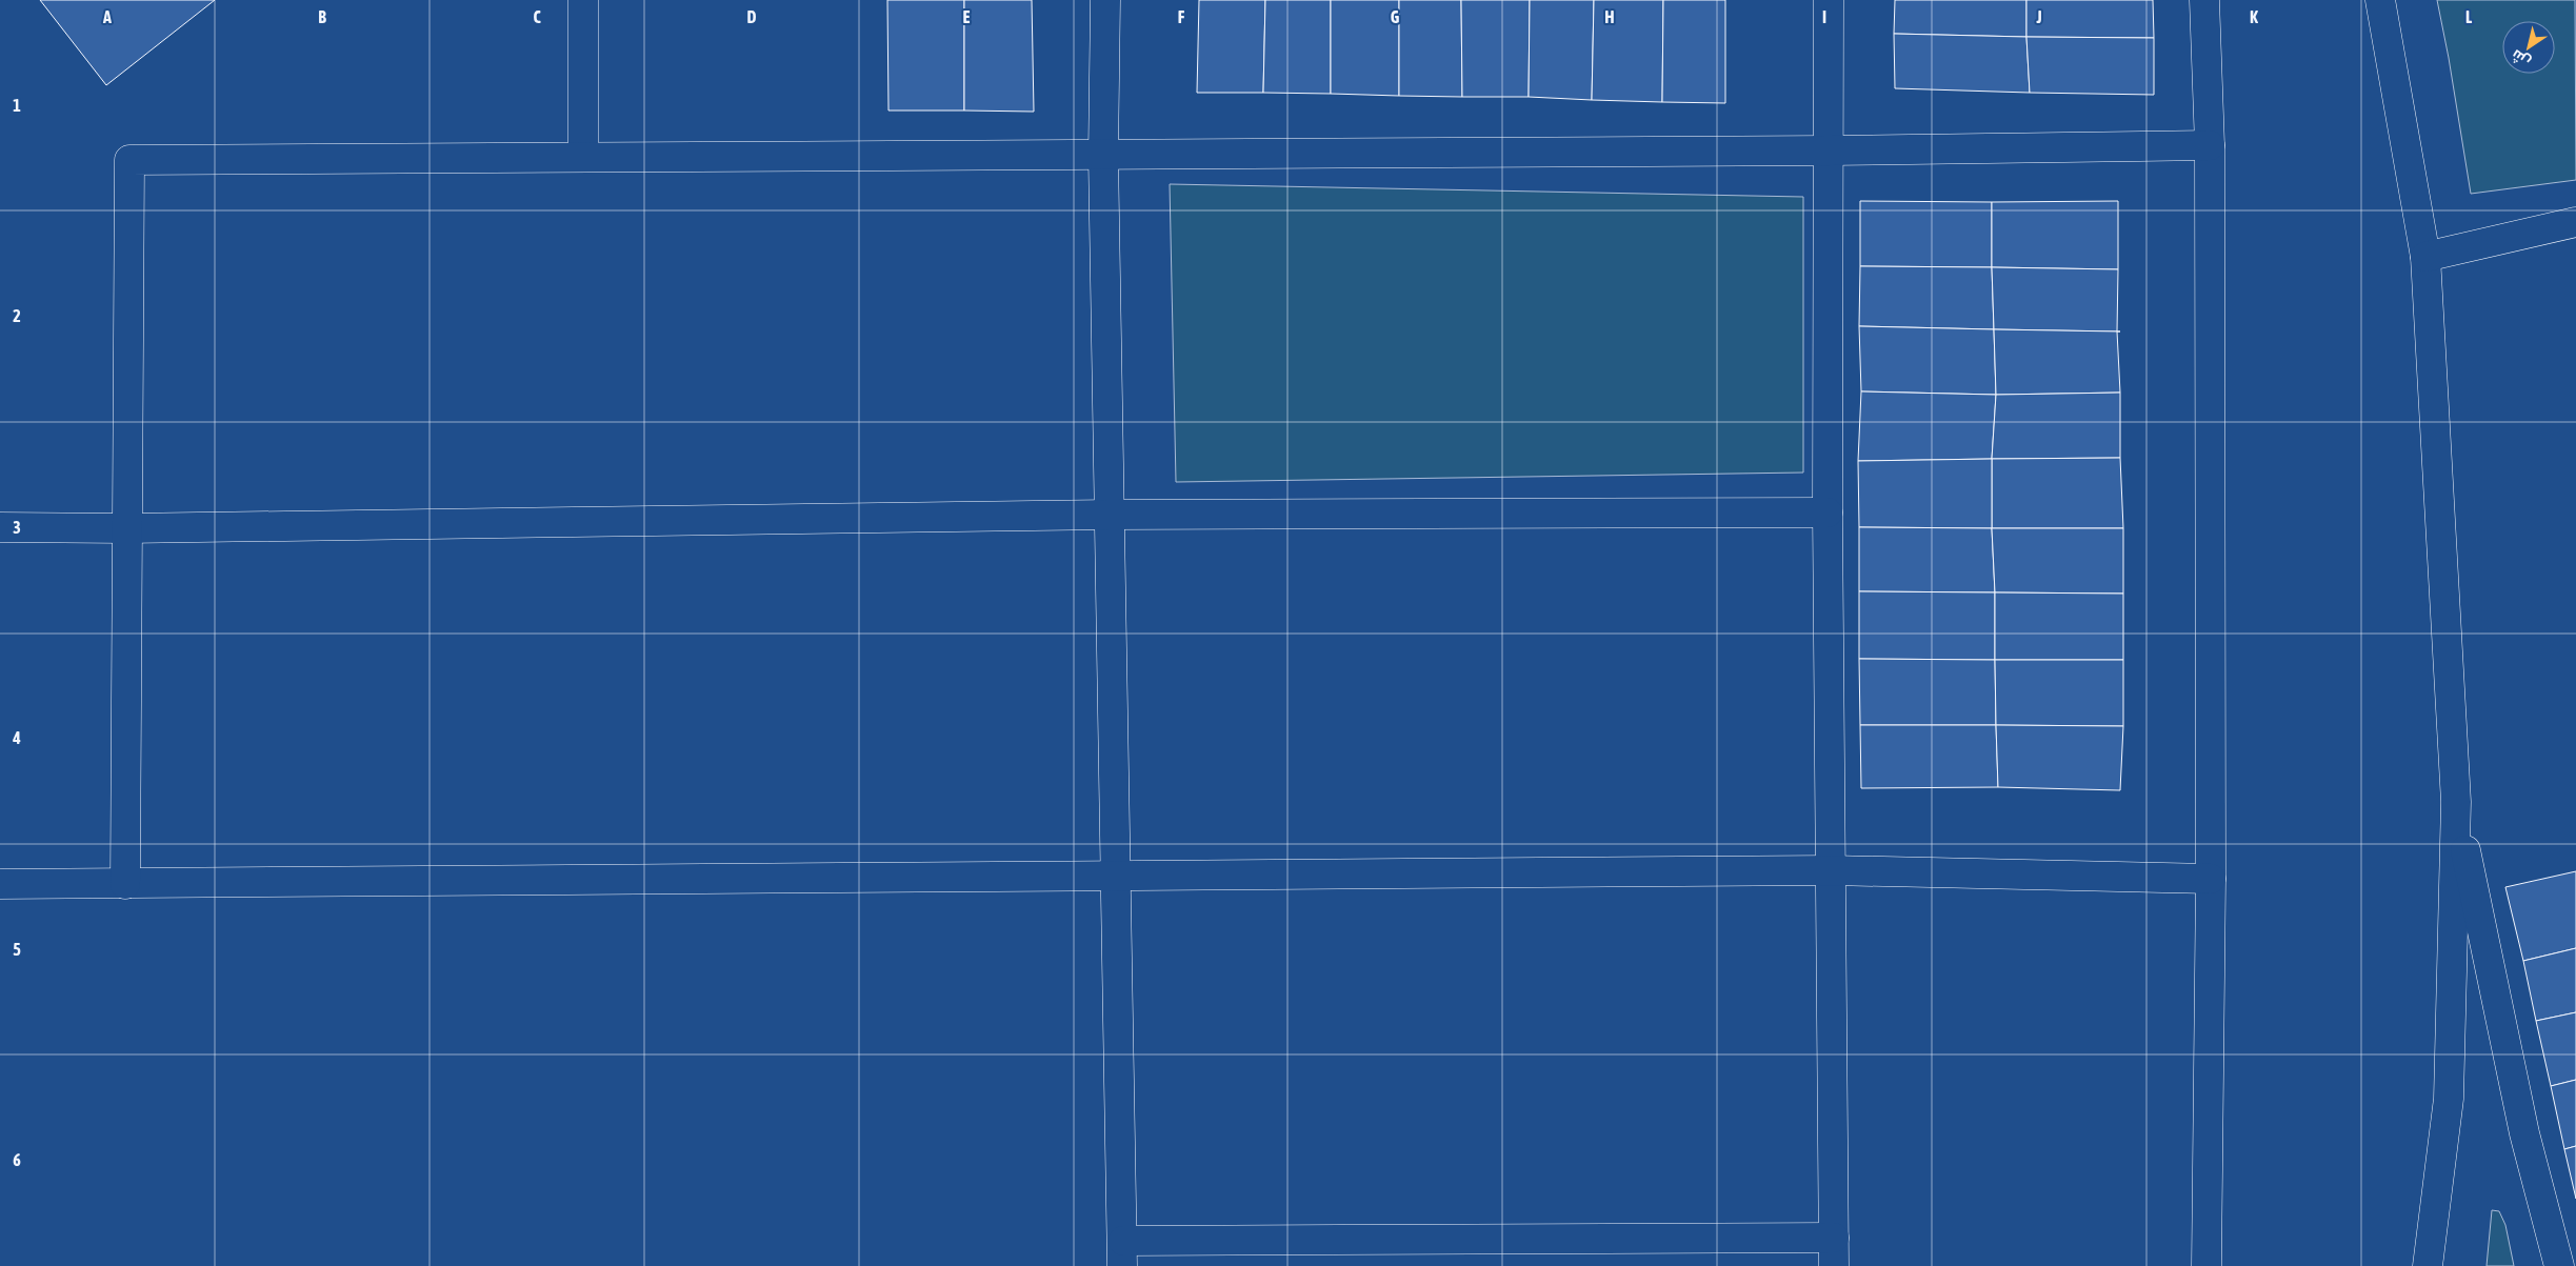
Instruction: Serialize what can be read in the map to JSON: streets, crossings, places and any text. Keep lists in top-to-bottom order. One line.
{"north":"bottom left","grid":{"columns":["A","B","C","D","E","F","G","H","I","J","K","L"],"rows":["1","2","3","4","5","6"]}}
